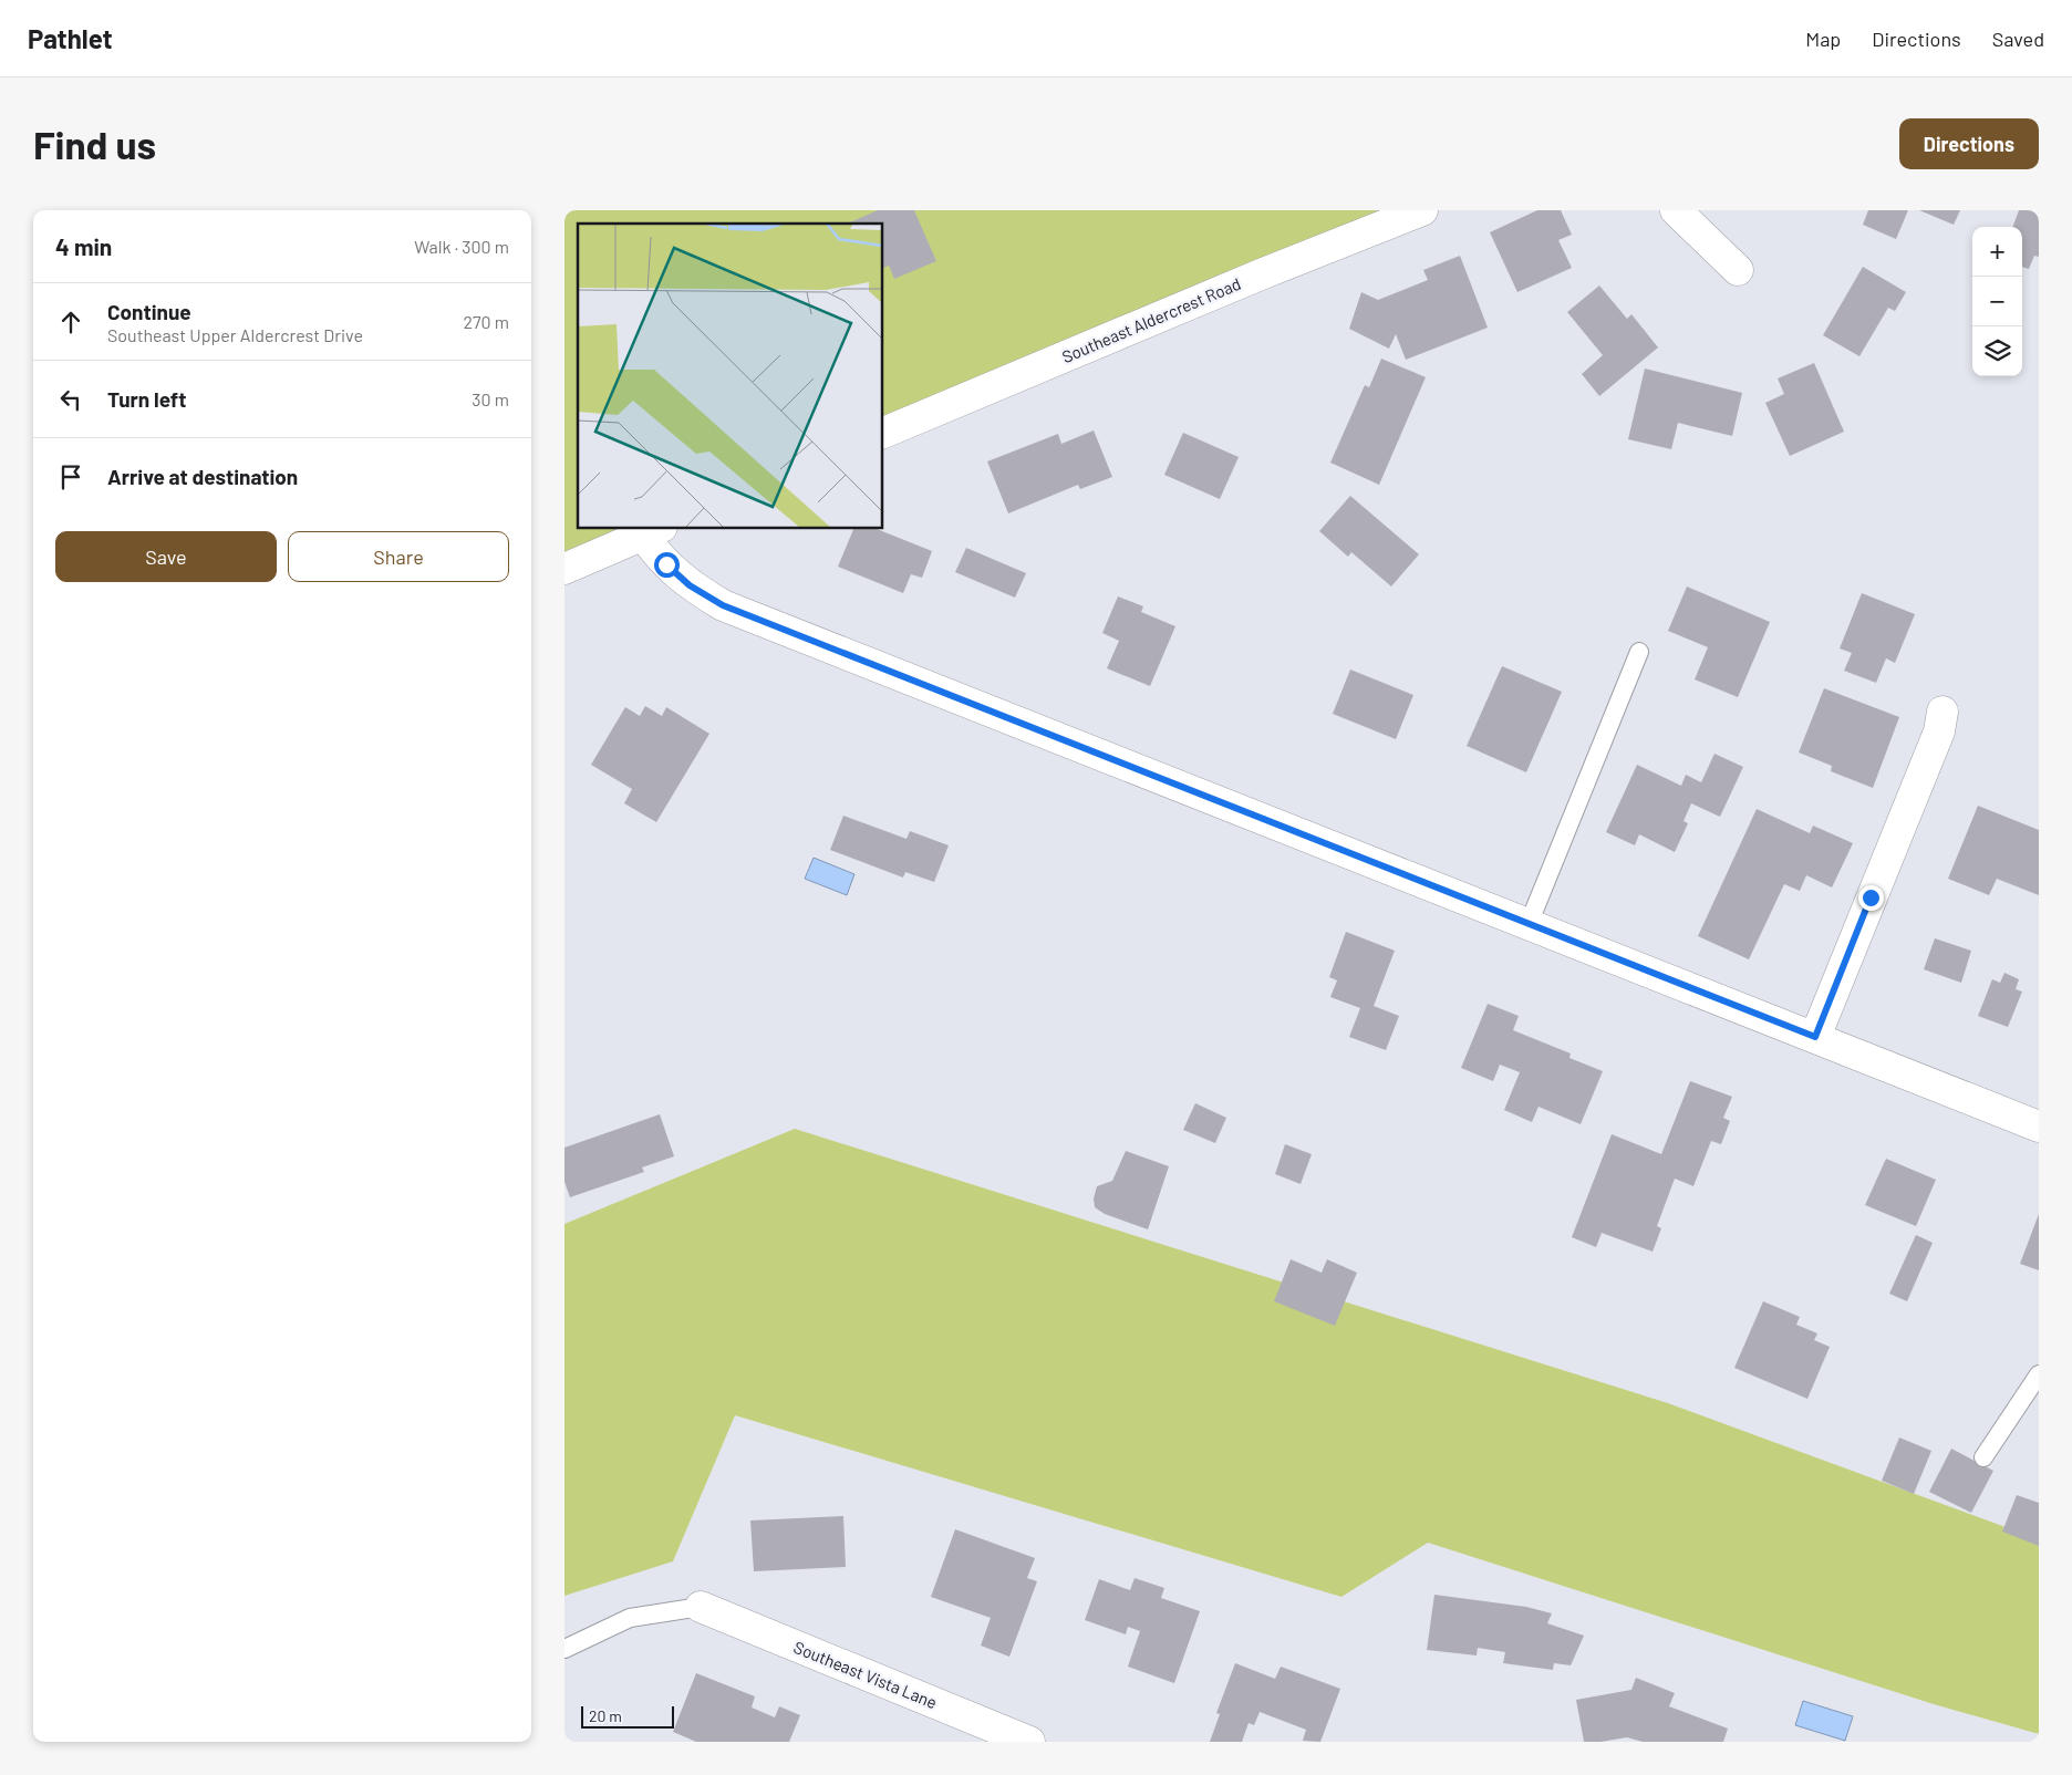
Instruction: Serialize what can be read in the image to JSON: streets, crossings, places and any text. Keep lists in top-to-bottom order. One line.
{"streets":{"street":["Southeast Aldercrest Road","Southeast Vista Lane"]},"scale_bar":"20 m","page":{"header":"Pathlet","nav":["Map","Directions","Saved"],"buttons":["Directions",["Save","Share"]],"title":"Find us","heading":["4 min","Walk · 300 m"],"map_buttons":["+","−"],"list":[["Continue","Southeast Upper Aldercrest Drive","270 m"],["Turn left","30 m"],"Arrive at destination"],"scale":"20 m"}}
